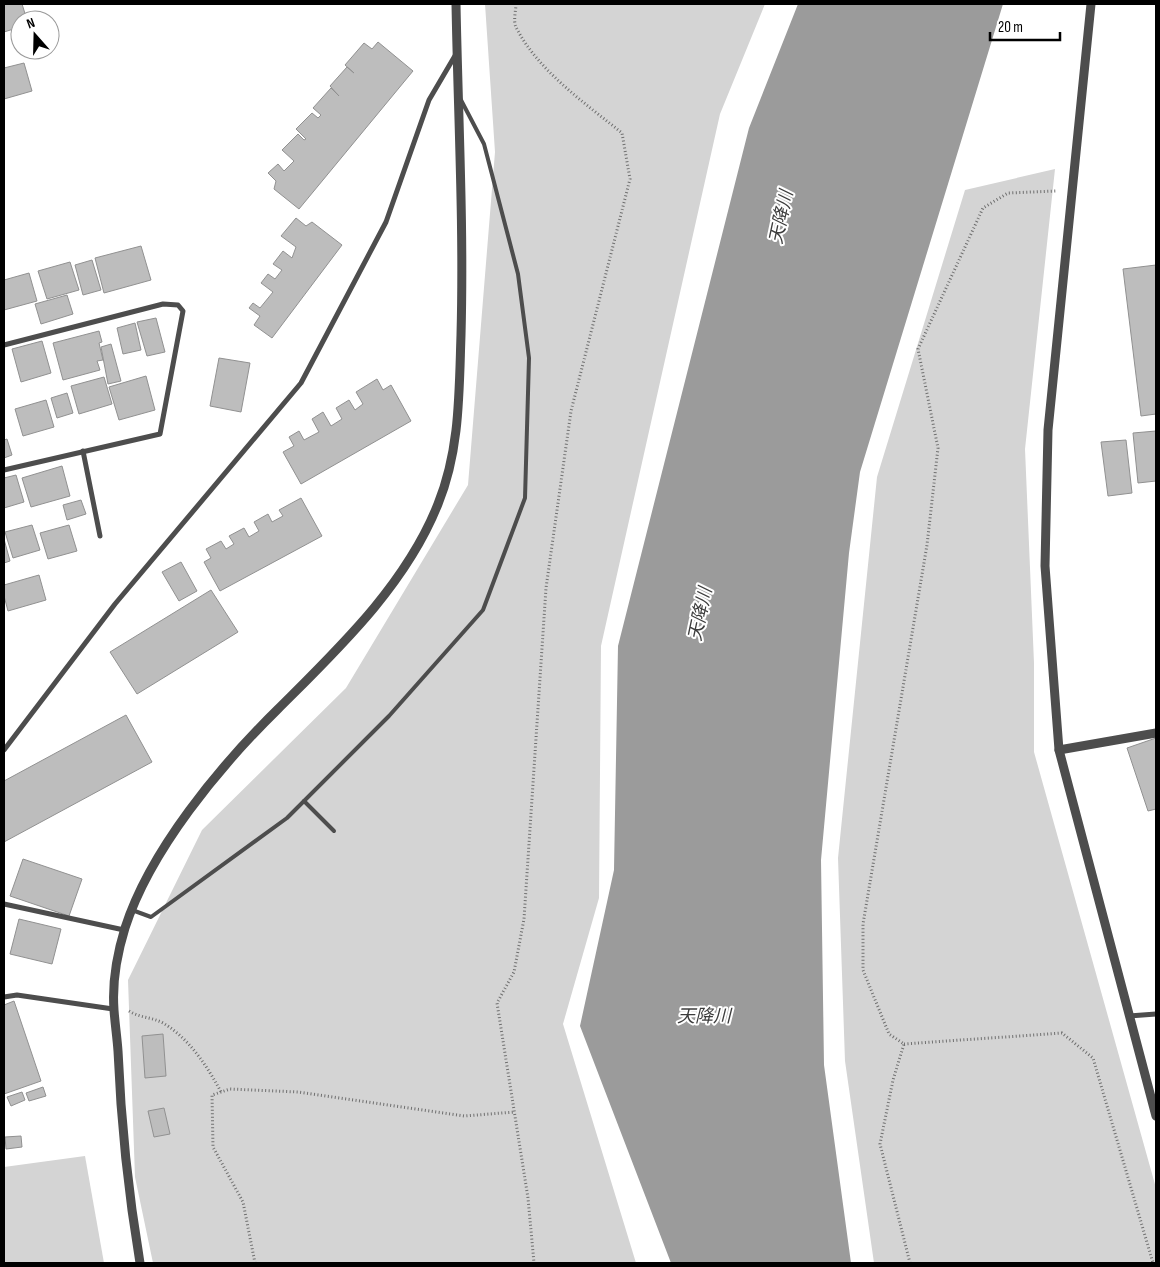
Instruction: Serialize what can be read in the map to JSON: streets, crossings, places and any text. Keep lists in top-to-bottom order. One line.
{"water":["天降川"],"scale_bar":"20 m","north":"top"}
